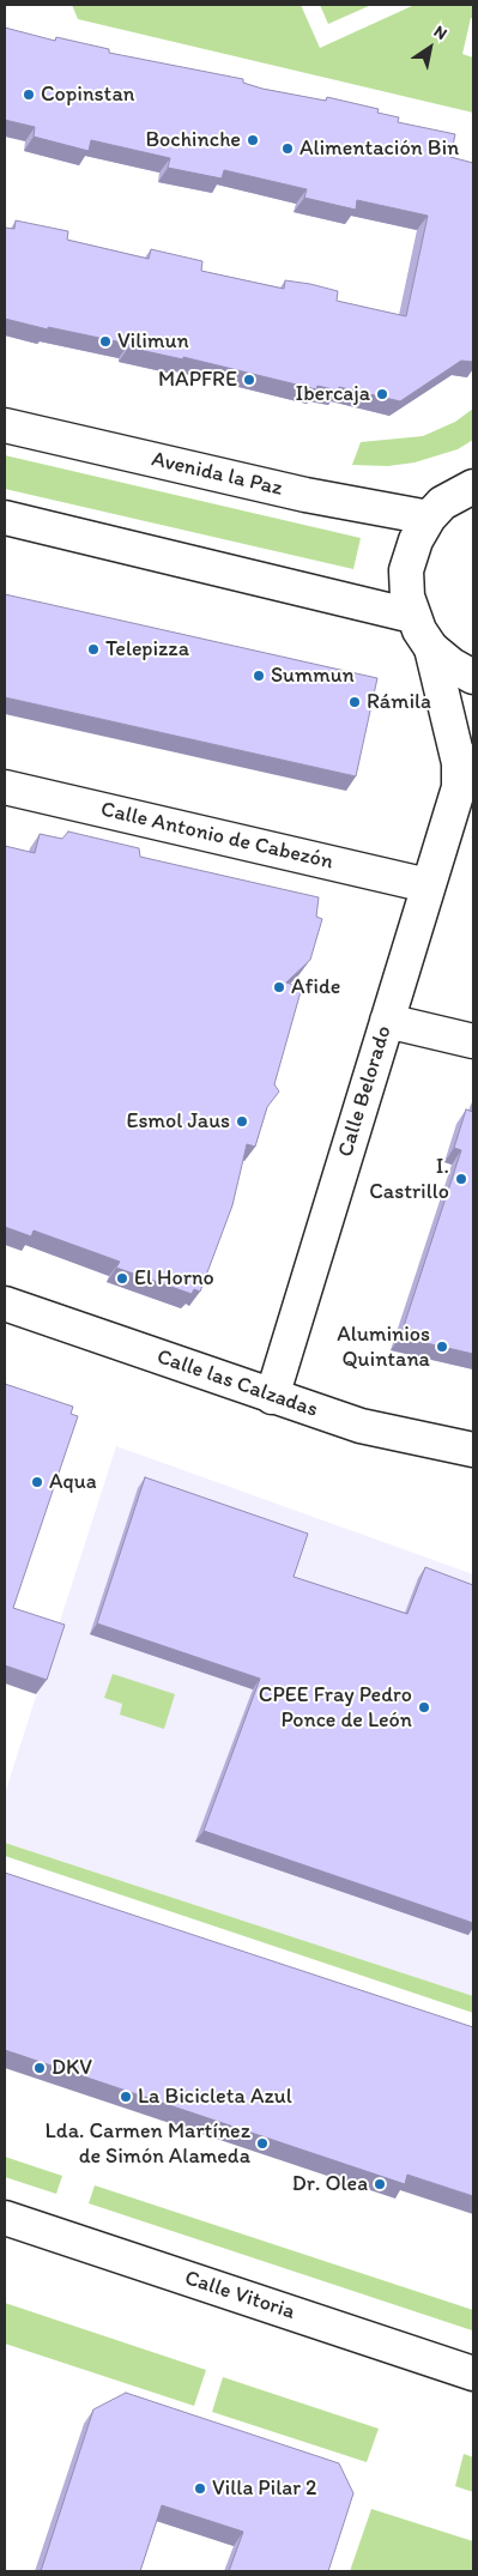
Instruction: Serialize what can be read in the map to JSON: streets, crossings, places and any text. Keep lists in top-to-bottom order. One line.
{"streets":{"main road":["Avenida la Paz","Calle Antonio de Cabezón","Calle Belorado","Calle las Calzadas","Calle Vitoria"]},"crossings":[["Calle Antonio de Cabezón","Calle Belorado"],["Calle Belorado","Calle las Calzadas"]],"places":["Copinstan","Bochinche","Alimentación Bin","Vilimun","MAPFRE","Ibercaja","Telepizza","Summun","Rámila","Afide","Esmol Jaus","I. Castrillo","El Horno","Aluminios Quintana","Aqua","CPEE Fray Pedro Ponce de León","DKV","La Bicicleta Azul","Lda. Carmen Martínez de Simón Alameda","Dr. Olea","Villa Pilar 2"],"north":"top right"}
